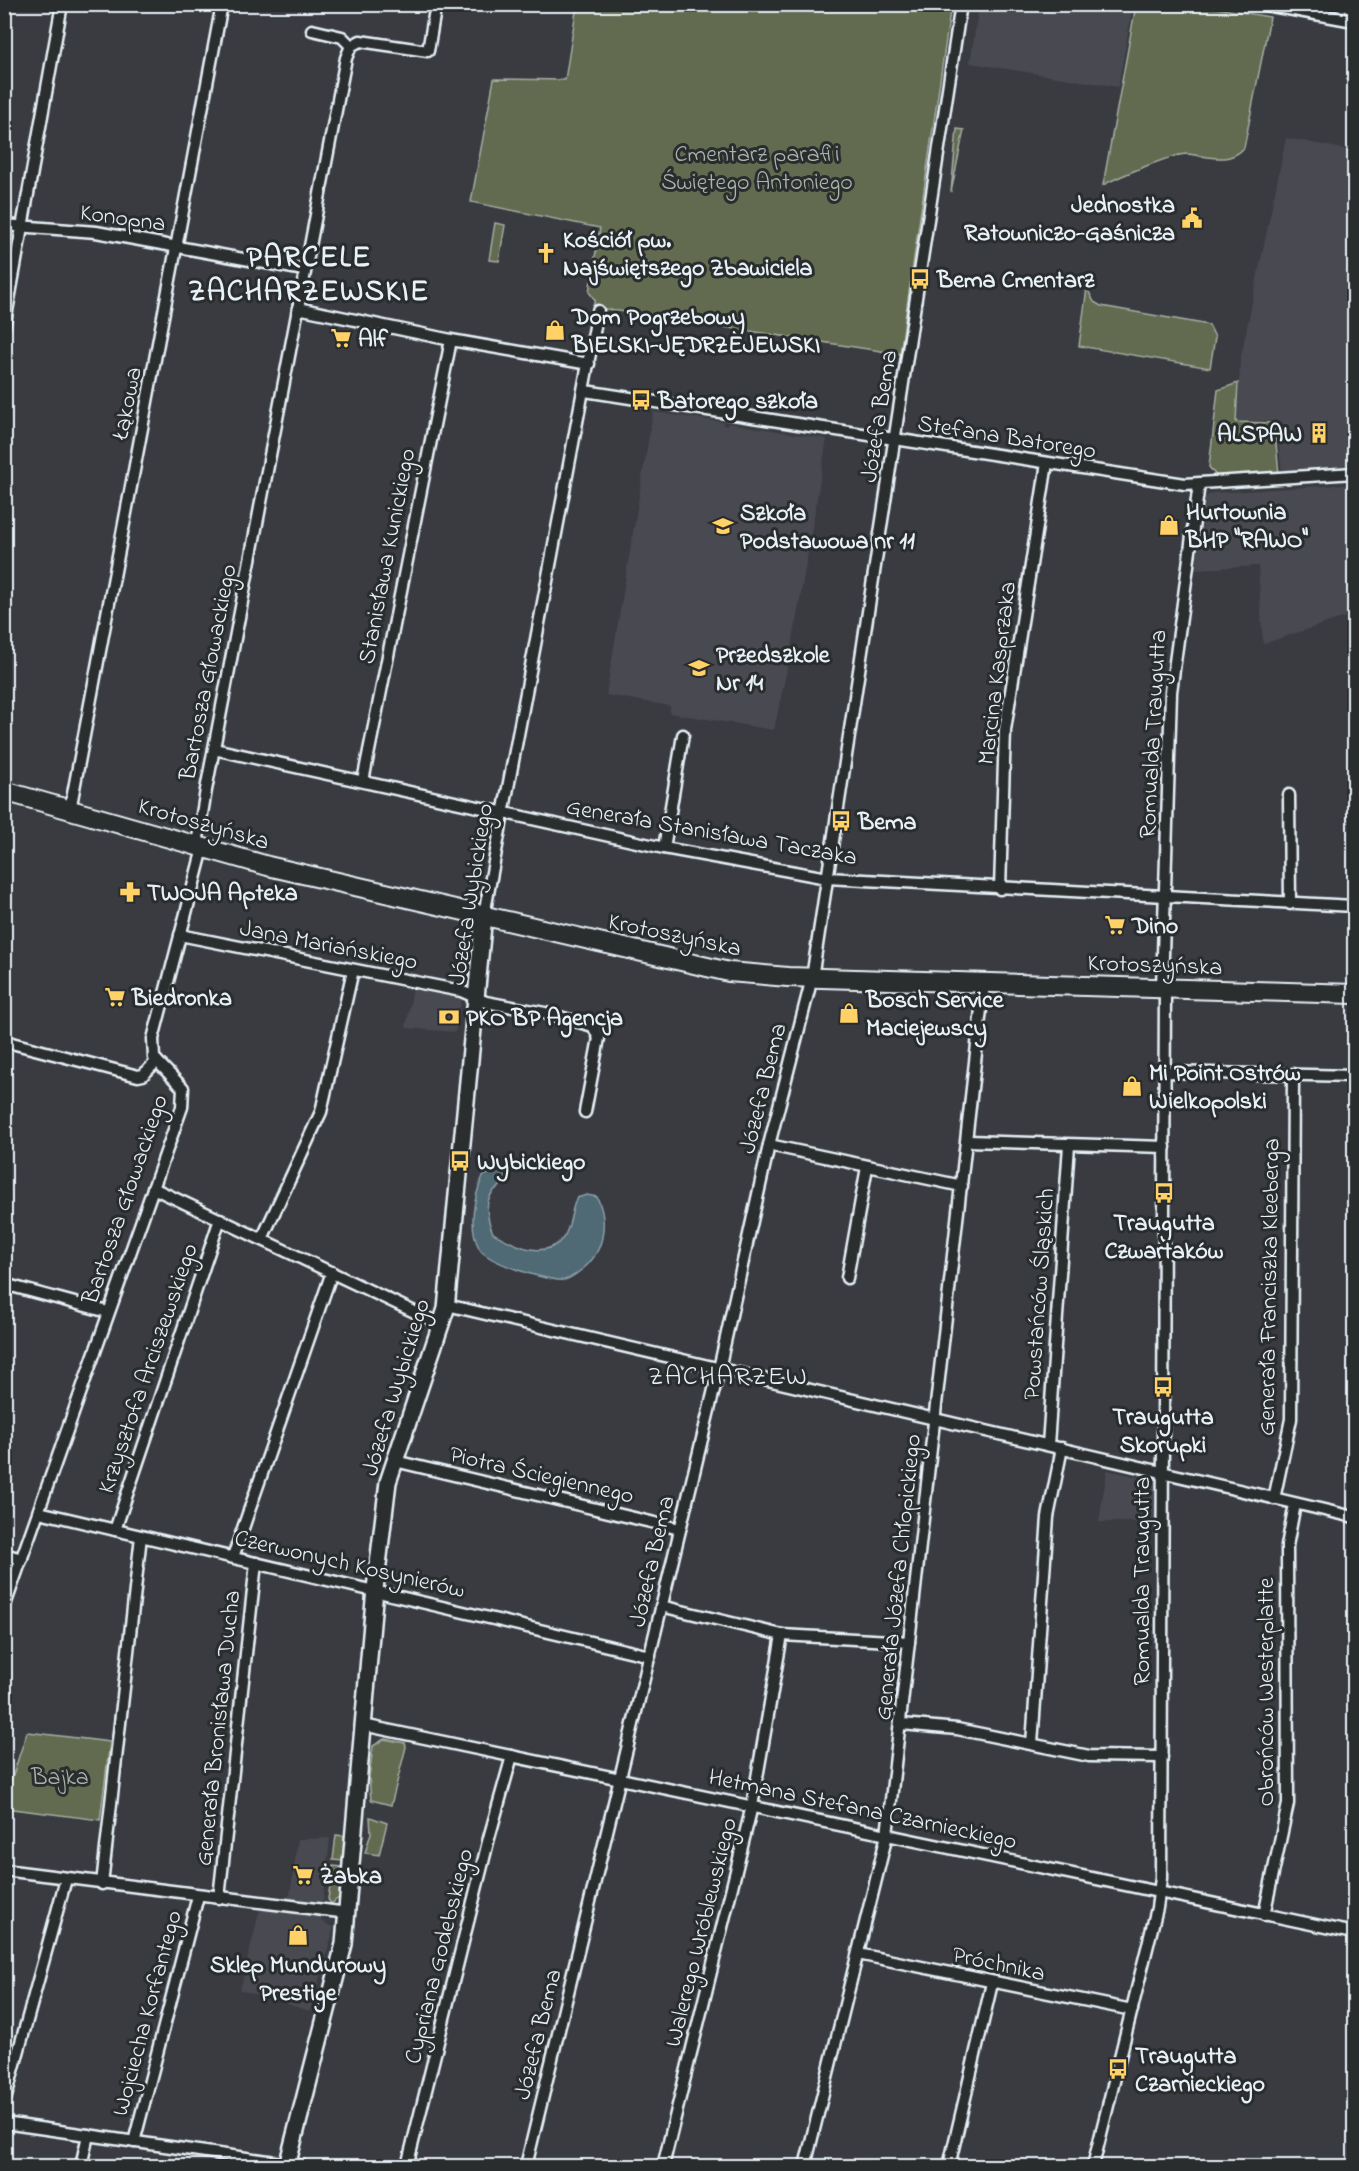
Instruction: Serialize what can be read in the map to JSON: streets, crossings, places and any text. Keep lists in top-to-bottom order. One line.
{"streets":{"main road":["Krotoszyńska"],"street":["Konopna","Łąkowa","Józefa Bema","Stefana Batorego","Stanisława Kunickiego","Bartosza Głowackiego","Marcina Kasprzaka","Romualda Traugutta","Generała Stanisława Taczaka","Józefa Wybickiego","Jana Mariańskiego","Generała Franciszka Kleeberga","Powstańców Śląskich","Krzysztofa Arciszewskiego","Piotra Ściegiennego","Czerwonych Kosynierów","Generała Józefa Chłopickiego","Obrońców Westerplatte","Generała Bronisława Ducha","Hetmana Stefana Czarnieckiego","Walerego Wróblewskiego","Cypriana Godebskiego","Próchnika","Wojciecha Korfantego"]},"crossings":[["Konopna","Łąkowa"],["Konopna","Bartosza Głowackiego"],["Łąkowa","Krotoszyńska"],["Józefa Bema","Stefana Batorego"],["Józefa Bema","Krotoszyńska"],["Józefa Bema","Generała Stanisława Taczaka"],["Józefa Bema","Piotra Ściegiennego"],["Józefa Bema","Czerwonych Kosynierów"],["Józefa Bema","Hetmana Stefana Czarnieckiego"],["Stefana Batorego","Marcina Kasprzaka"],["Stefana Batorego","Romualda Traugutta"],["Stefana Batorego","Józefa Wybickiego"],["Stanisława Kunickiego","Generała Stanisława Taczaka"],["Bartosza Głowackiego","Krotoszyńska"],["Bartosza Głowackiego","Generała Stanisława Taczaka"],["Bartosza Głowackiego","Jana Mariańskiego"],["Bartosza Głowackiego","Czerwonych Kosynierów"],["Marcina Kasprzaka","Generała Stanisława Taczaka"],["Romualda Traugutta","Krotoszyńska"],["Romualda Traugutta","Generała Stanisława Taczaka"],["Romualda Traugutta","Hetmana Stefana Czarnieckiego"],["Romualda Traugutta","Próchnika"],["Krotoszyńska","Józefa Wybickiego"],["Krotoszyńska","Generała Józefa Chłopickiego"],["Generała Stanisława Taczaka","Józefa Wybickiego"],["Józefa Wybickiego","Jana Mariańskiego"],["Józefa Wybickiego","Piotra Ściegiennego"],["Józefa Wybickiego","Czerwonych Kosynierów"],["Józefa Wybickiego","Hetmana Stefana Czarnieckiego"],["Krzysztofa Arciszewskiego","Czerwonych Kosynierów"],["Czerwonych Kosynierów","Generała Bronisława Ducha"],["Generała Józefa Chłopickiego","Hetmana Stefana Czarnieckiego"],["Generała Józefa Chłopickiego","Próchnika"],["Obrońców Westerplatte","Hetmana Stefana Czarnieckiego"],["Hetmana Stefana Czarnieckiego","Walerego Wróblewskiego"],["Hetmana Stefana Czarnieckiego","Cypriana Godebskiego"]],"districts":["PARCELE ZACHARZEWSKIE","ZACHARZEW"],"parks":["Cmentarz parafii Świętego Antoniego","Bajka"],"places":{"public building":["Jednostka Ratowniczo-Gaśnicza"],"church":["Kościół pw. Najświętszego Zbawiciela"],"bus stop":["Bema Cmentarz","Batorego szkoła","Bema","Wybickiego","Traugutta Czwartaków","Traugutta Skorupki","Traugutta Czarnieckiego"],"shop":["Dom Pogrzebowy BIELSKI-JĘDRZEJEWSKI","Hurtownia BHP \"RAWO\"","Bosch Service Maciejewscy","Mi Point Ostrów Wielkopolski","Sklep Mundurowy Prestige"],"supermarket":["Alf","Dino","Biedronka","Żabka"],"building":["ALSPAW"],"school or university":["Szkoła Podstawowa nr 11","Przedszkole Nr 14"],"pharmacy":["TWOJA Apteka"],"bank":["PKO BP Agencja"]}}
